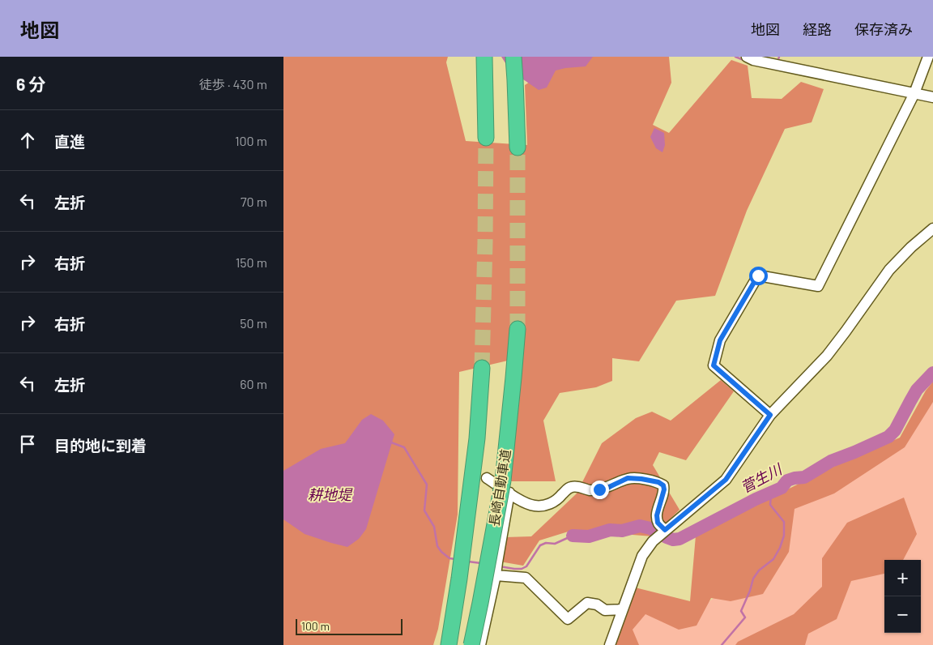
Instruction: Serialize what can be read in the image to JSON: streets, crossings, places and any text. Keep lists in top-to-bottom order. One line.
{"streets":{"highway":["長崎自動車道"]},"water":["菅生川","耕地堤"],"scale_bar":"100 m","page":{"header":"地図","nav":["地図","経路","保存済み"],"heading":["6 分","徒歩 · 430 m"],"list":[["直進","100 m"],["左折","70 m"],["右折","150 m"],["右折","50 m"],["左折","60 m"],"目的地に到着"],"map_buttons":["+","−"],"scale":"100 m"}}
